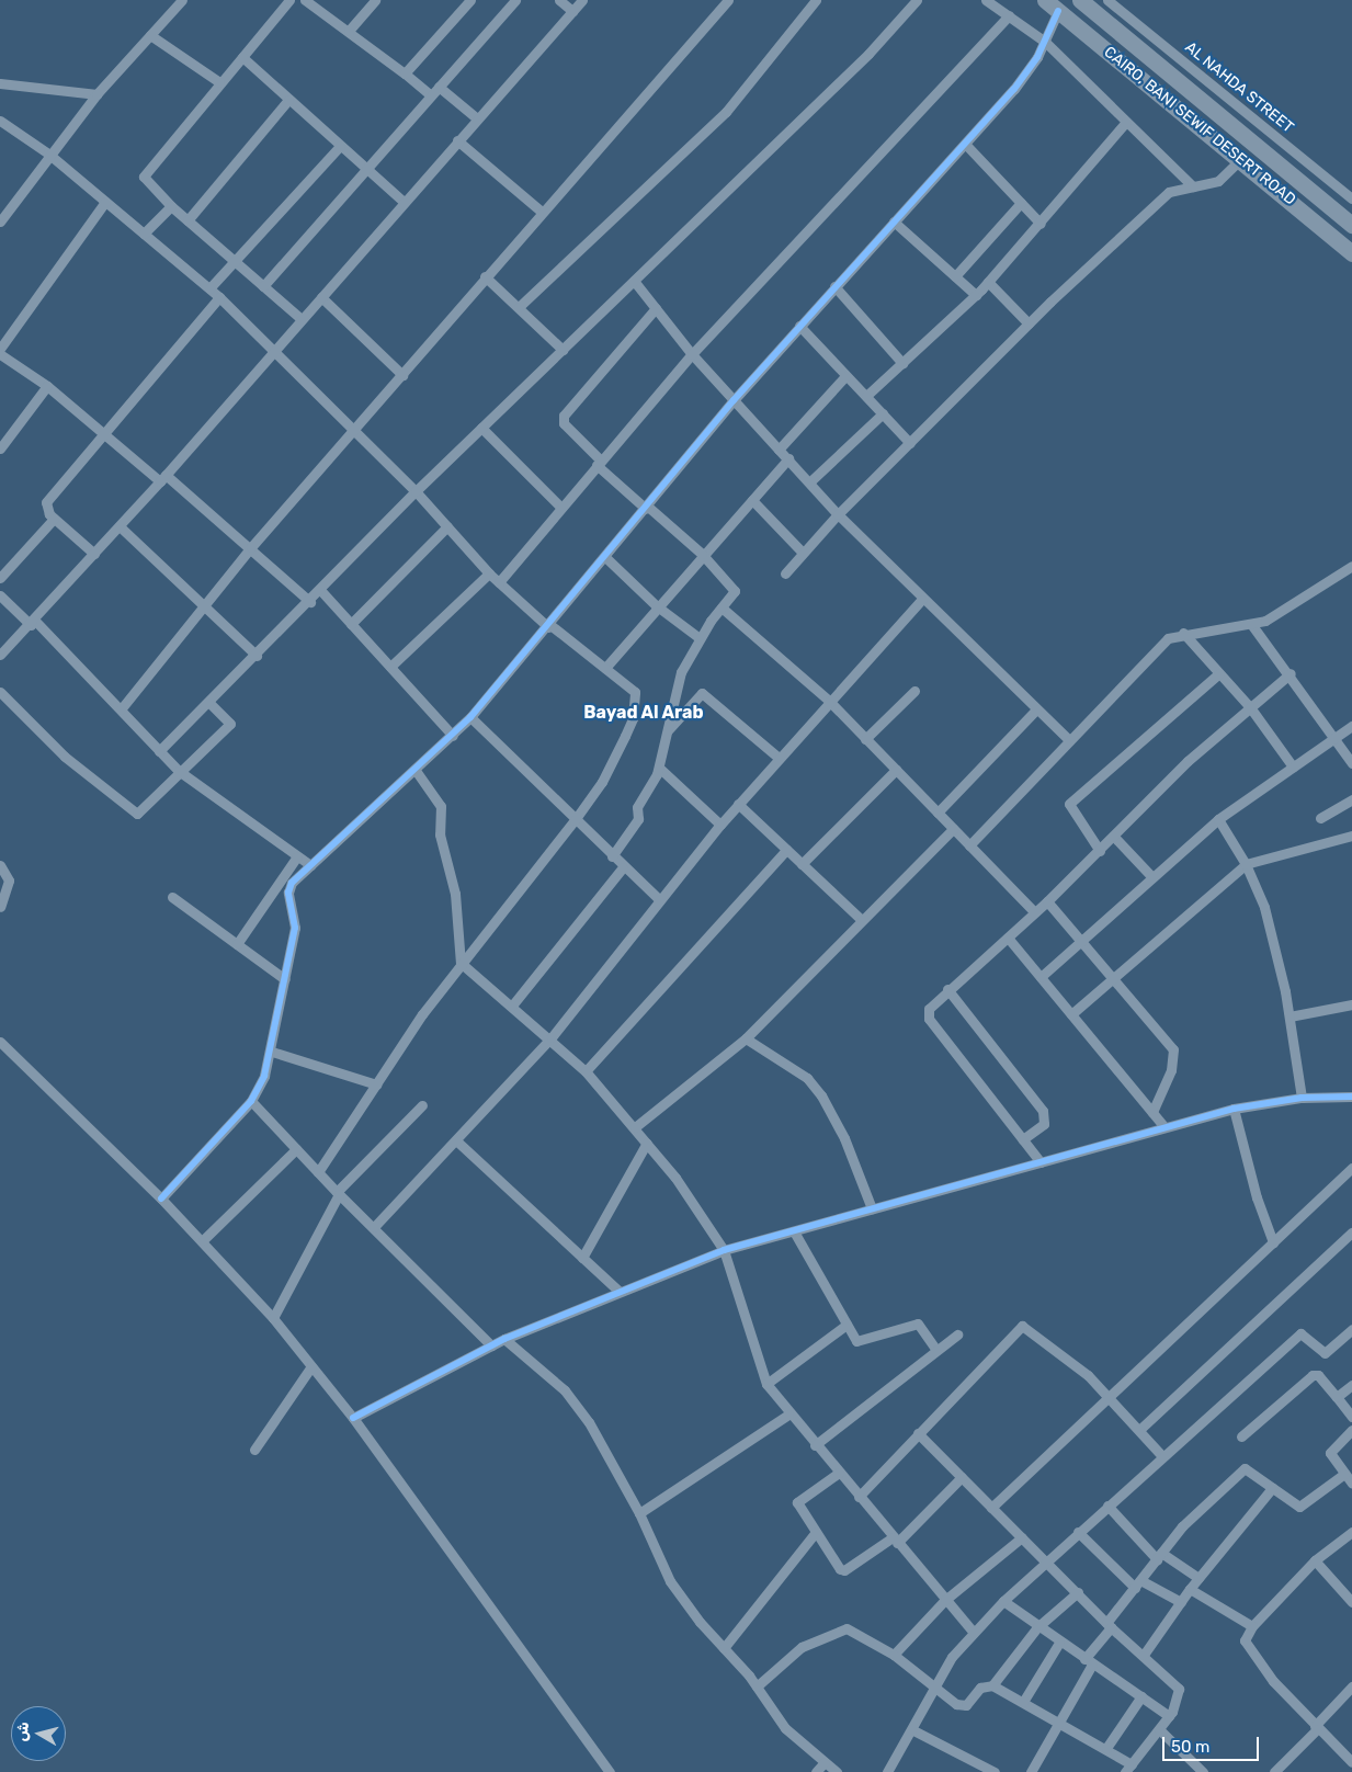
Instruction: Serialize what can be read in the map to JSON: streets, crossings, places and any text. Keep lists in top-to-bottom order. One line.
{"streets":{"main road":["CAIRO, BANI SEWIF DESERT ROAD"],"street":["AL NAHDA STREET"]},"districts":["Bayad Al Arab"],"scale_bar":"50 m","north":"left"}
